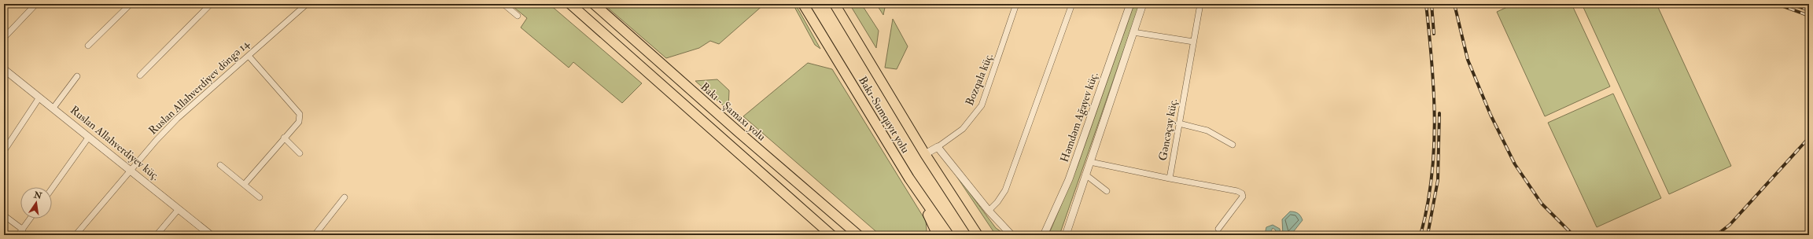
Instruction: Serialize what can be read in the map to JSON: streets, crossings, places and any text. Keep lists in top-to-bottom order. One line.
{"streets":{"highway":["Bakı - Şamaxı yolu","Bakı-Sumqayıt yolu"],"street":["Bozqala küç.","Ruslan Allahverdiyev döngə 14","Həmdəm Ağayev küç.","Gəncəçay küç.","Ruslan Allahverdiyev küç."]},"crossings":[["Ruslan Allahverdiyev döngə 14","Ruslan Allahverdiyev küç."]],"north":"top"}
